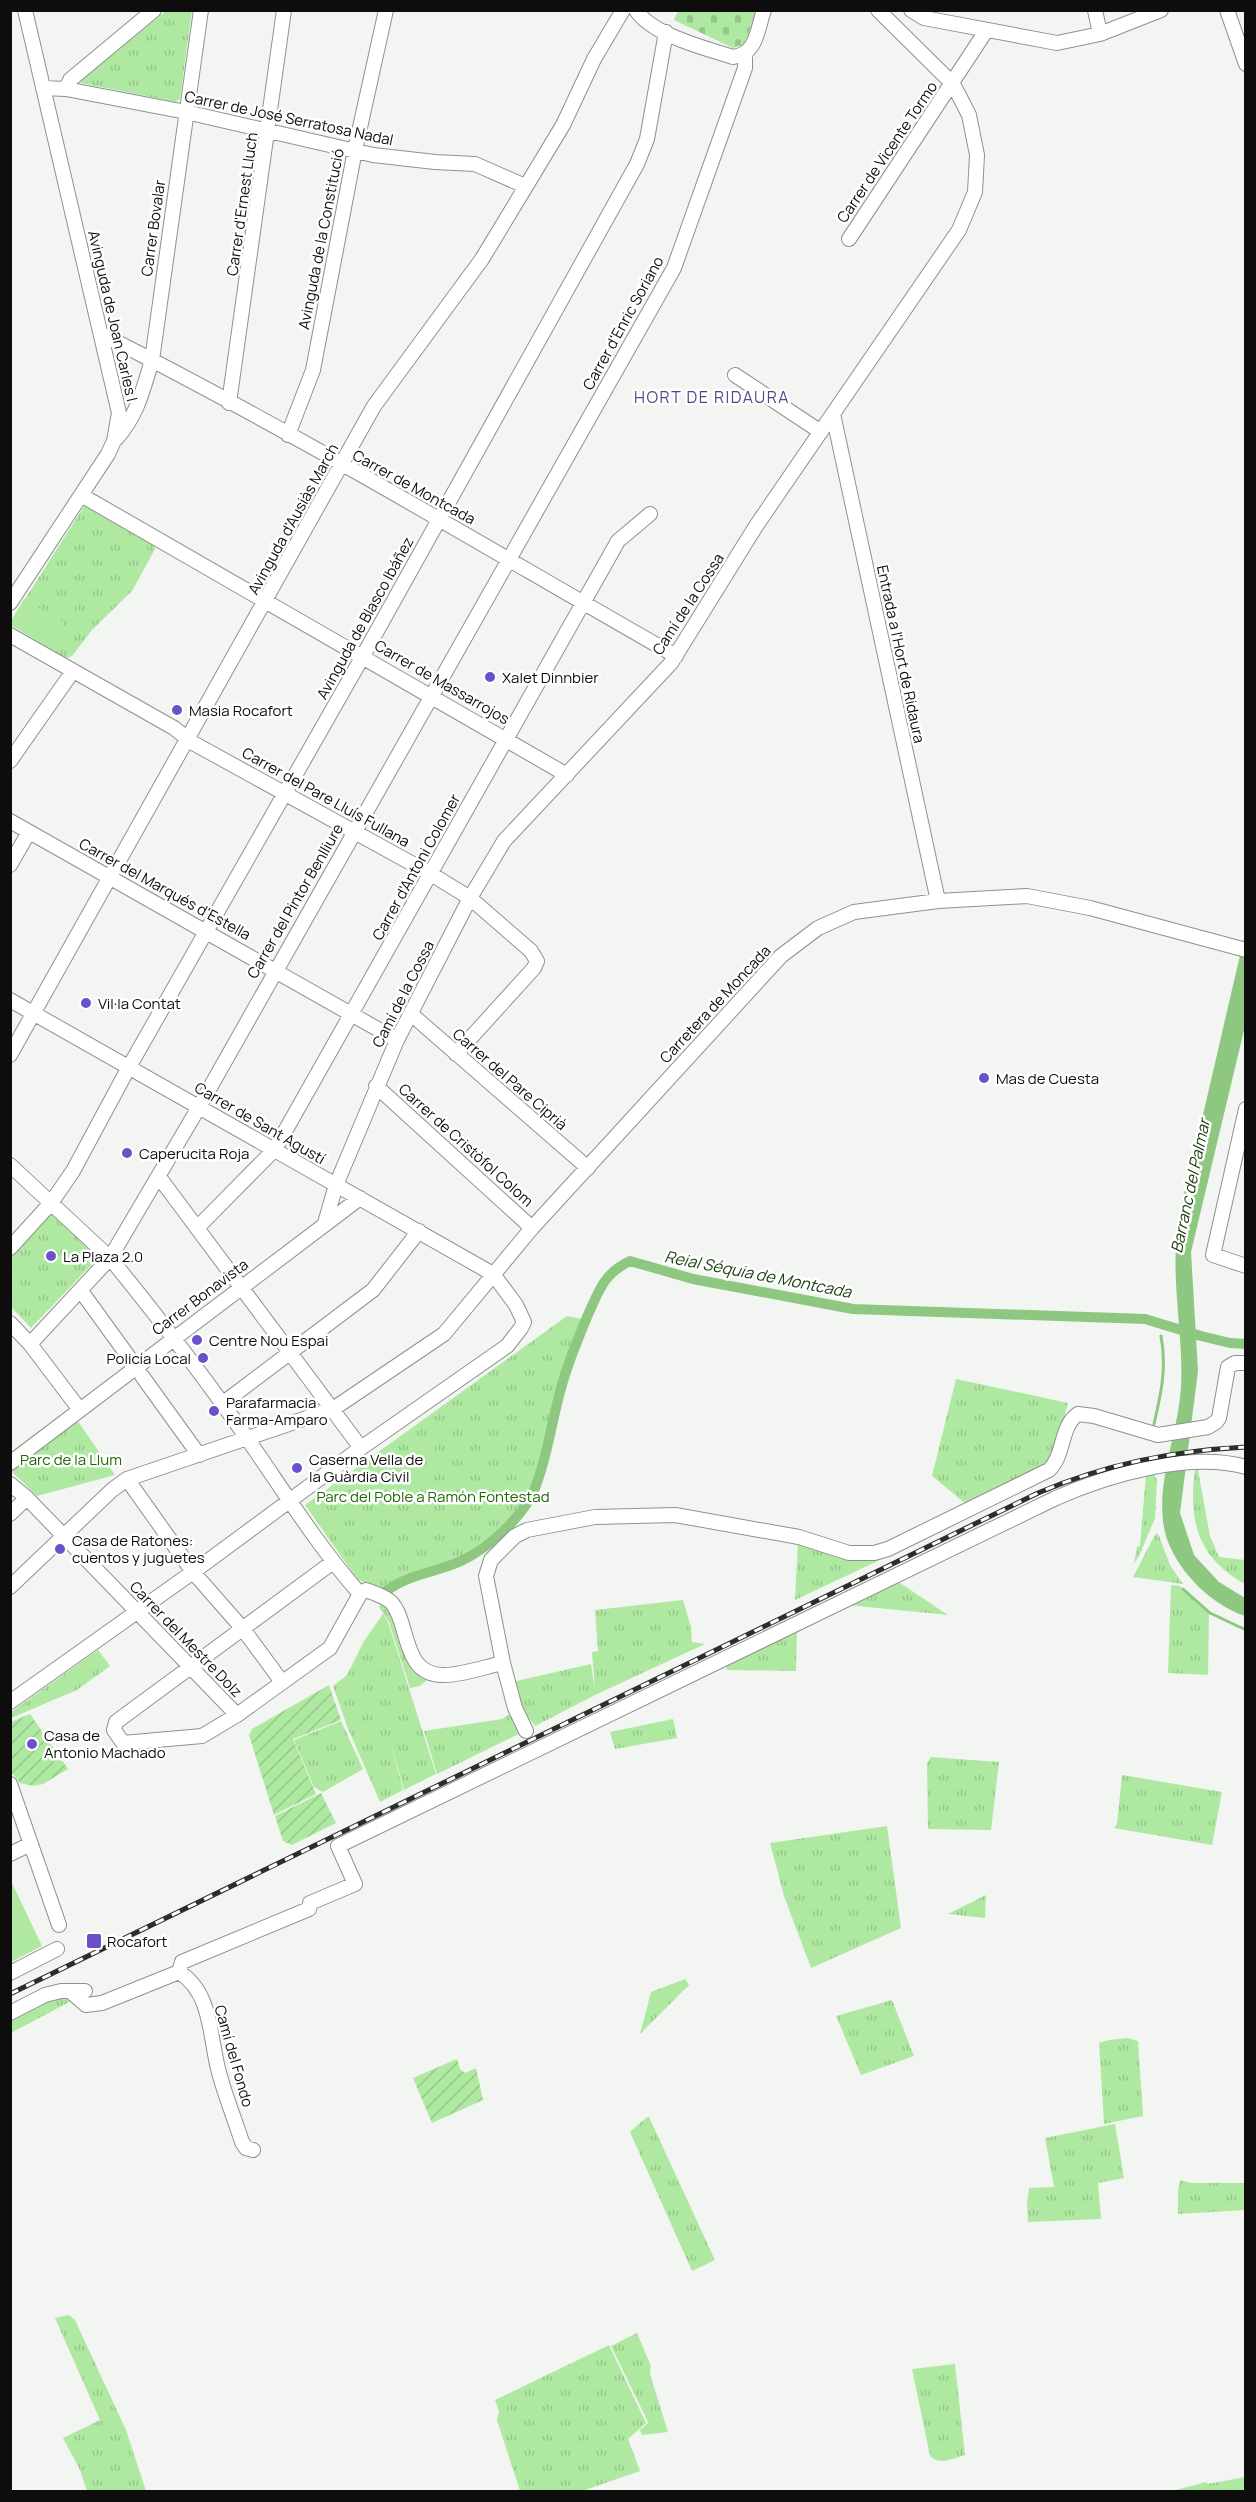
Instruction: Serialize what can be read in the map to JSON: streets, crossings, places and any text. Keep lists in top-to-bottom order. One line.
{"streets":{"street":["Carrer de José Serratosa Nadal","Carrer de Vicente Tormo","Carrer d'Ernest Lluch","Carrer Bovalar","Avinguda de la Constitució","Avinguda de Joan Carles I","Carrer d'Enric Soriano","Carrer de Montcada","Avinguda d'Ausiàs March","Camí de la Cossa","Avinguda de Blasco Ibáñez","Entrada a l'Hort de Ridaura","Carrer de Massarrojos","Carrer del Pare Lluís Fullana","Carrer d'Antoni Colomer","Carrer del Marqués d'Estella","Carrer del Pintor Benlliure","Carretera de Moncada","Carrer del Pare Ciprià","Carrer de Sant Agustí","Carrer de Cristòfol Colom","Carrer Bonavista","Carrer del Mestre Dolz","Camí del Fondo"]},"crossings":[["Carrer de José Serratosa Nadal","Carrer d'Ernest Lluch"],["Carrer de José Serratosa Nadal","Carrer Bovalar"],["Carrer de José Serratosa Nadal","Avinguda de la Constitució"],["Carrer de José Serratosa Nadal","Avinguda de Joan Carles I"],["Carrer de José Serratosa Nadal","Avinguda d'Ausiàs March"],["Carrer de Vicente Tormo","Camí de la Cossa"],["Carrer d'Ernest Lluch","Carrer de Montcada"],["Carrer Bovalar","Avinguda de Joan Carles I"],["Carrer Bovalar","Carrer de Montcada"],["Avinguda de la Constitució","Carrer de Montcada"],["Avinguda de Joan Carles I","Carrer de Montcada"],["Avinguda de Joan Carles I","Carrer de Massarrojos"],["Carrer d'Enric Soriano","Carrer de Montcada"],["Carrer d'Enric Soriano","Carrer del Pintor Benlliure"],["Carrer de Montcada","Avinguda d'Ausiàs March"],["Carrer de Montcada","Camí de la Cossa"],["Carrer de Montcada","Avinguda de Blasco Ibáñez"],["Carrer de Montcada","Carrer d'Antoni Colomer"],["Carrer de Montcada","Carrer del Pintor Benlliure"],["Avinguda d'Ausiàs March","Carrer de Massarrojos"],["Avinguda d'Ausiàs March","Carrer del Pare Lluís Fullana"],["Avinguda d'Ausiàs March","Carrer del Marqués d'Estella"],["Avinguda d'Ausiàs March","Carrer de Sant Agustí"],["Camí de la Cossa","Entrada a l'Hort de Ridaura"],["Camí de la Cossa","Carrer de Massarrojos"],["Camí de la Cossa","Carrer del Pare Lluís Fullana"],["Camí de la Cossa","Carrer del Marqués d'Estella"],["Camí de la Cossa","Carrer del Pare Ciprià"],["Camí de la Cossa","Carrer de Sant Agustí"],["Camí de la Cossa","Carrer de Cristòfol Colom"],["Avinguda de Blasco Ibáñez","Carrer de Massarrojos"],["Avinguda de Blasco Ibáñez","Carrer del Pare Lluís Fullana"],["Avinguda de Blasco Ibáñez","Carrer del Marqués d'Estella"],["Avinguda de Blasco Ibáñez","Carrer de Sant Agustí"],["Entrada a l'Hort de Ridaura","Carretera de Moncada"],["Carrer de Massarrojos","Carrer d'Antoni Colomer"],["Carrer de Massarrojos","Carrer del Pintor Benlliure"],["Carrer del Pare Lluís Fullana","Carrer d'Antoni Colomer"],["Carrer del Pare Lluís Fullana","Carrer del Pintor Benlliure"],["Carrer del Pare Lluís Fullana","Carrer del Pare Ciprià"],["Carrer d'Antoni Colomer","Carrer del Marqués d'Estella"],["Carrer d'Antoni Colomer","Carrer de Sant Agustí"],["Carrer del Marqués d'Estella","Carrer del Pintor Benlliure"],["Carrer del Pintor Benlliure","Carrer de Sant Agustí"],["Carretera de Moncada","Carrer del Pare Ciprià"],["Carretera de Moncada","Carrer de Sant Agustí"],["Carretera de Moncada","Carrer de Cristòfol Colom"],["Carrer de Sant Agustí","Carrer Bonavista"]],"districts":["HORT DE RIDAURA"],"water":["Barranc del Palmar","Reial Séquia de Montcada"],"parks":["Parc de la Llum","Parc del Poble a Ramón Fontestad"],"places":{"other":["Xalet Dinnbier","Masia Rocafort","Vil·la Contat","Mas de Cuesta","Caperucita Roja","La Plaza 2.0","Centre Nou Espai","Policía Local","Parafarmacia Farma-Amparo","Caserna Vella de la Guàrdia Civil","Casa de Ratones: cuentos y juguetes","Casa de Antonio Machado"],"transit":["Rocafort"]}}
